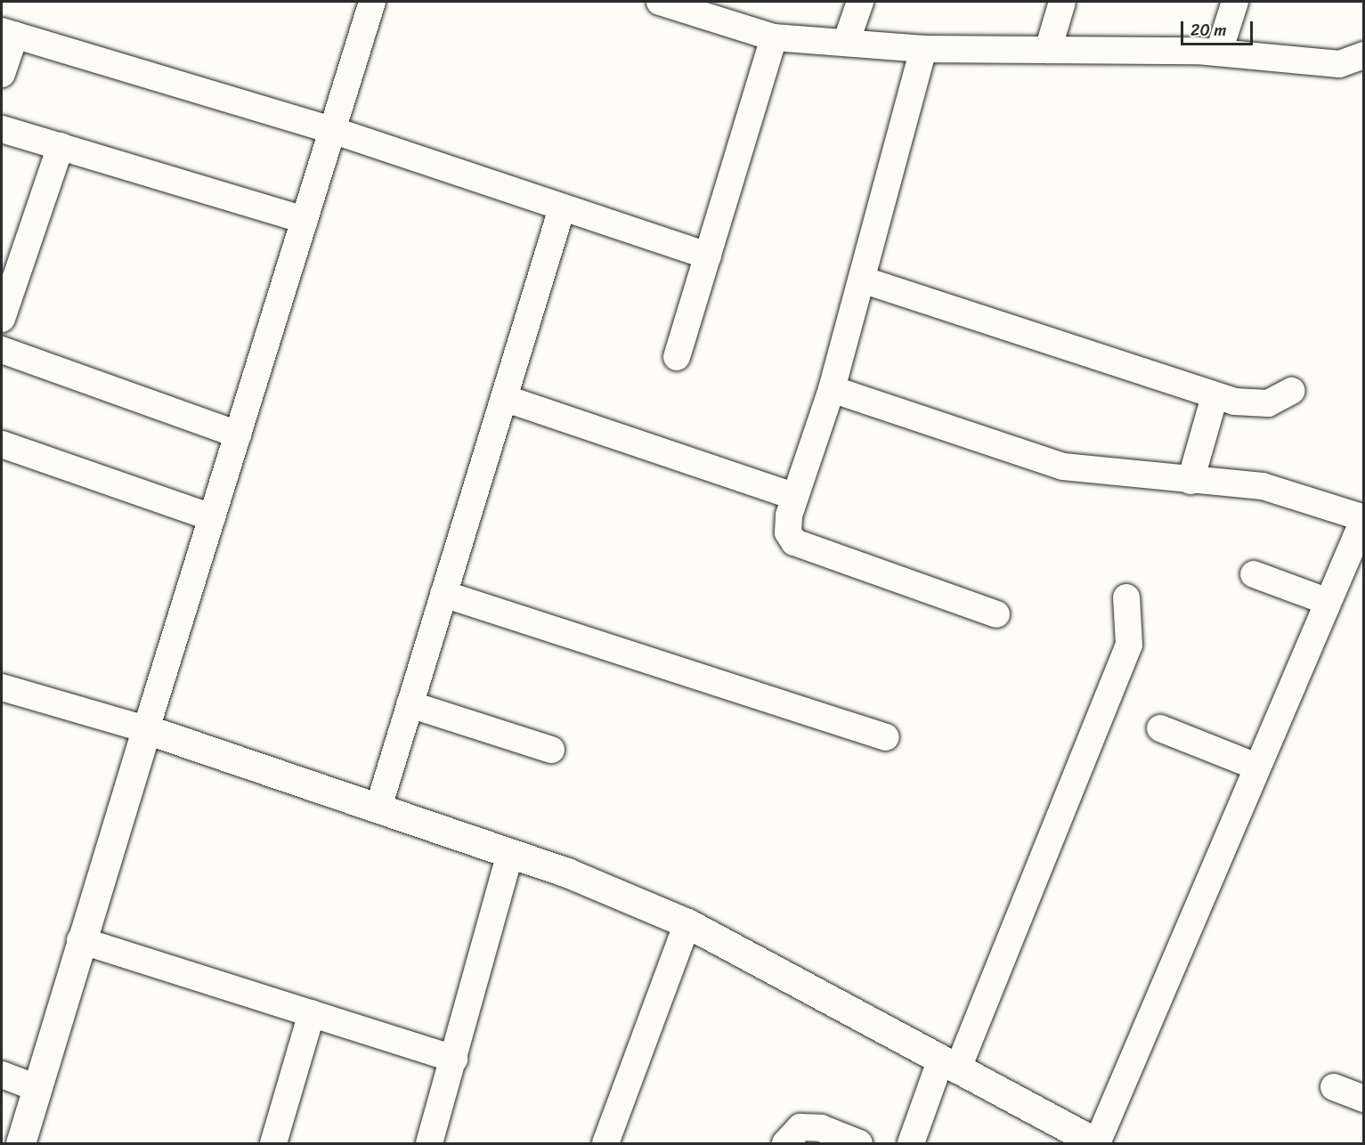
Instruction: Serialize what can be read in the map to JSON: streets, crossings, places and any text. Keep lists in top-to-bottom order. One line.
{"scale_bar":"20 m"}
